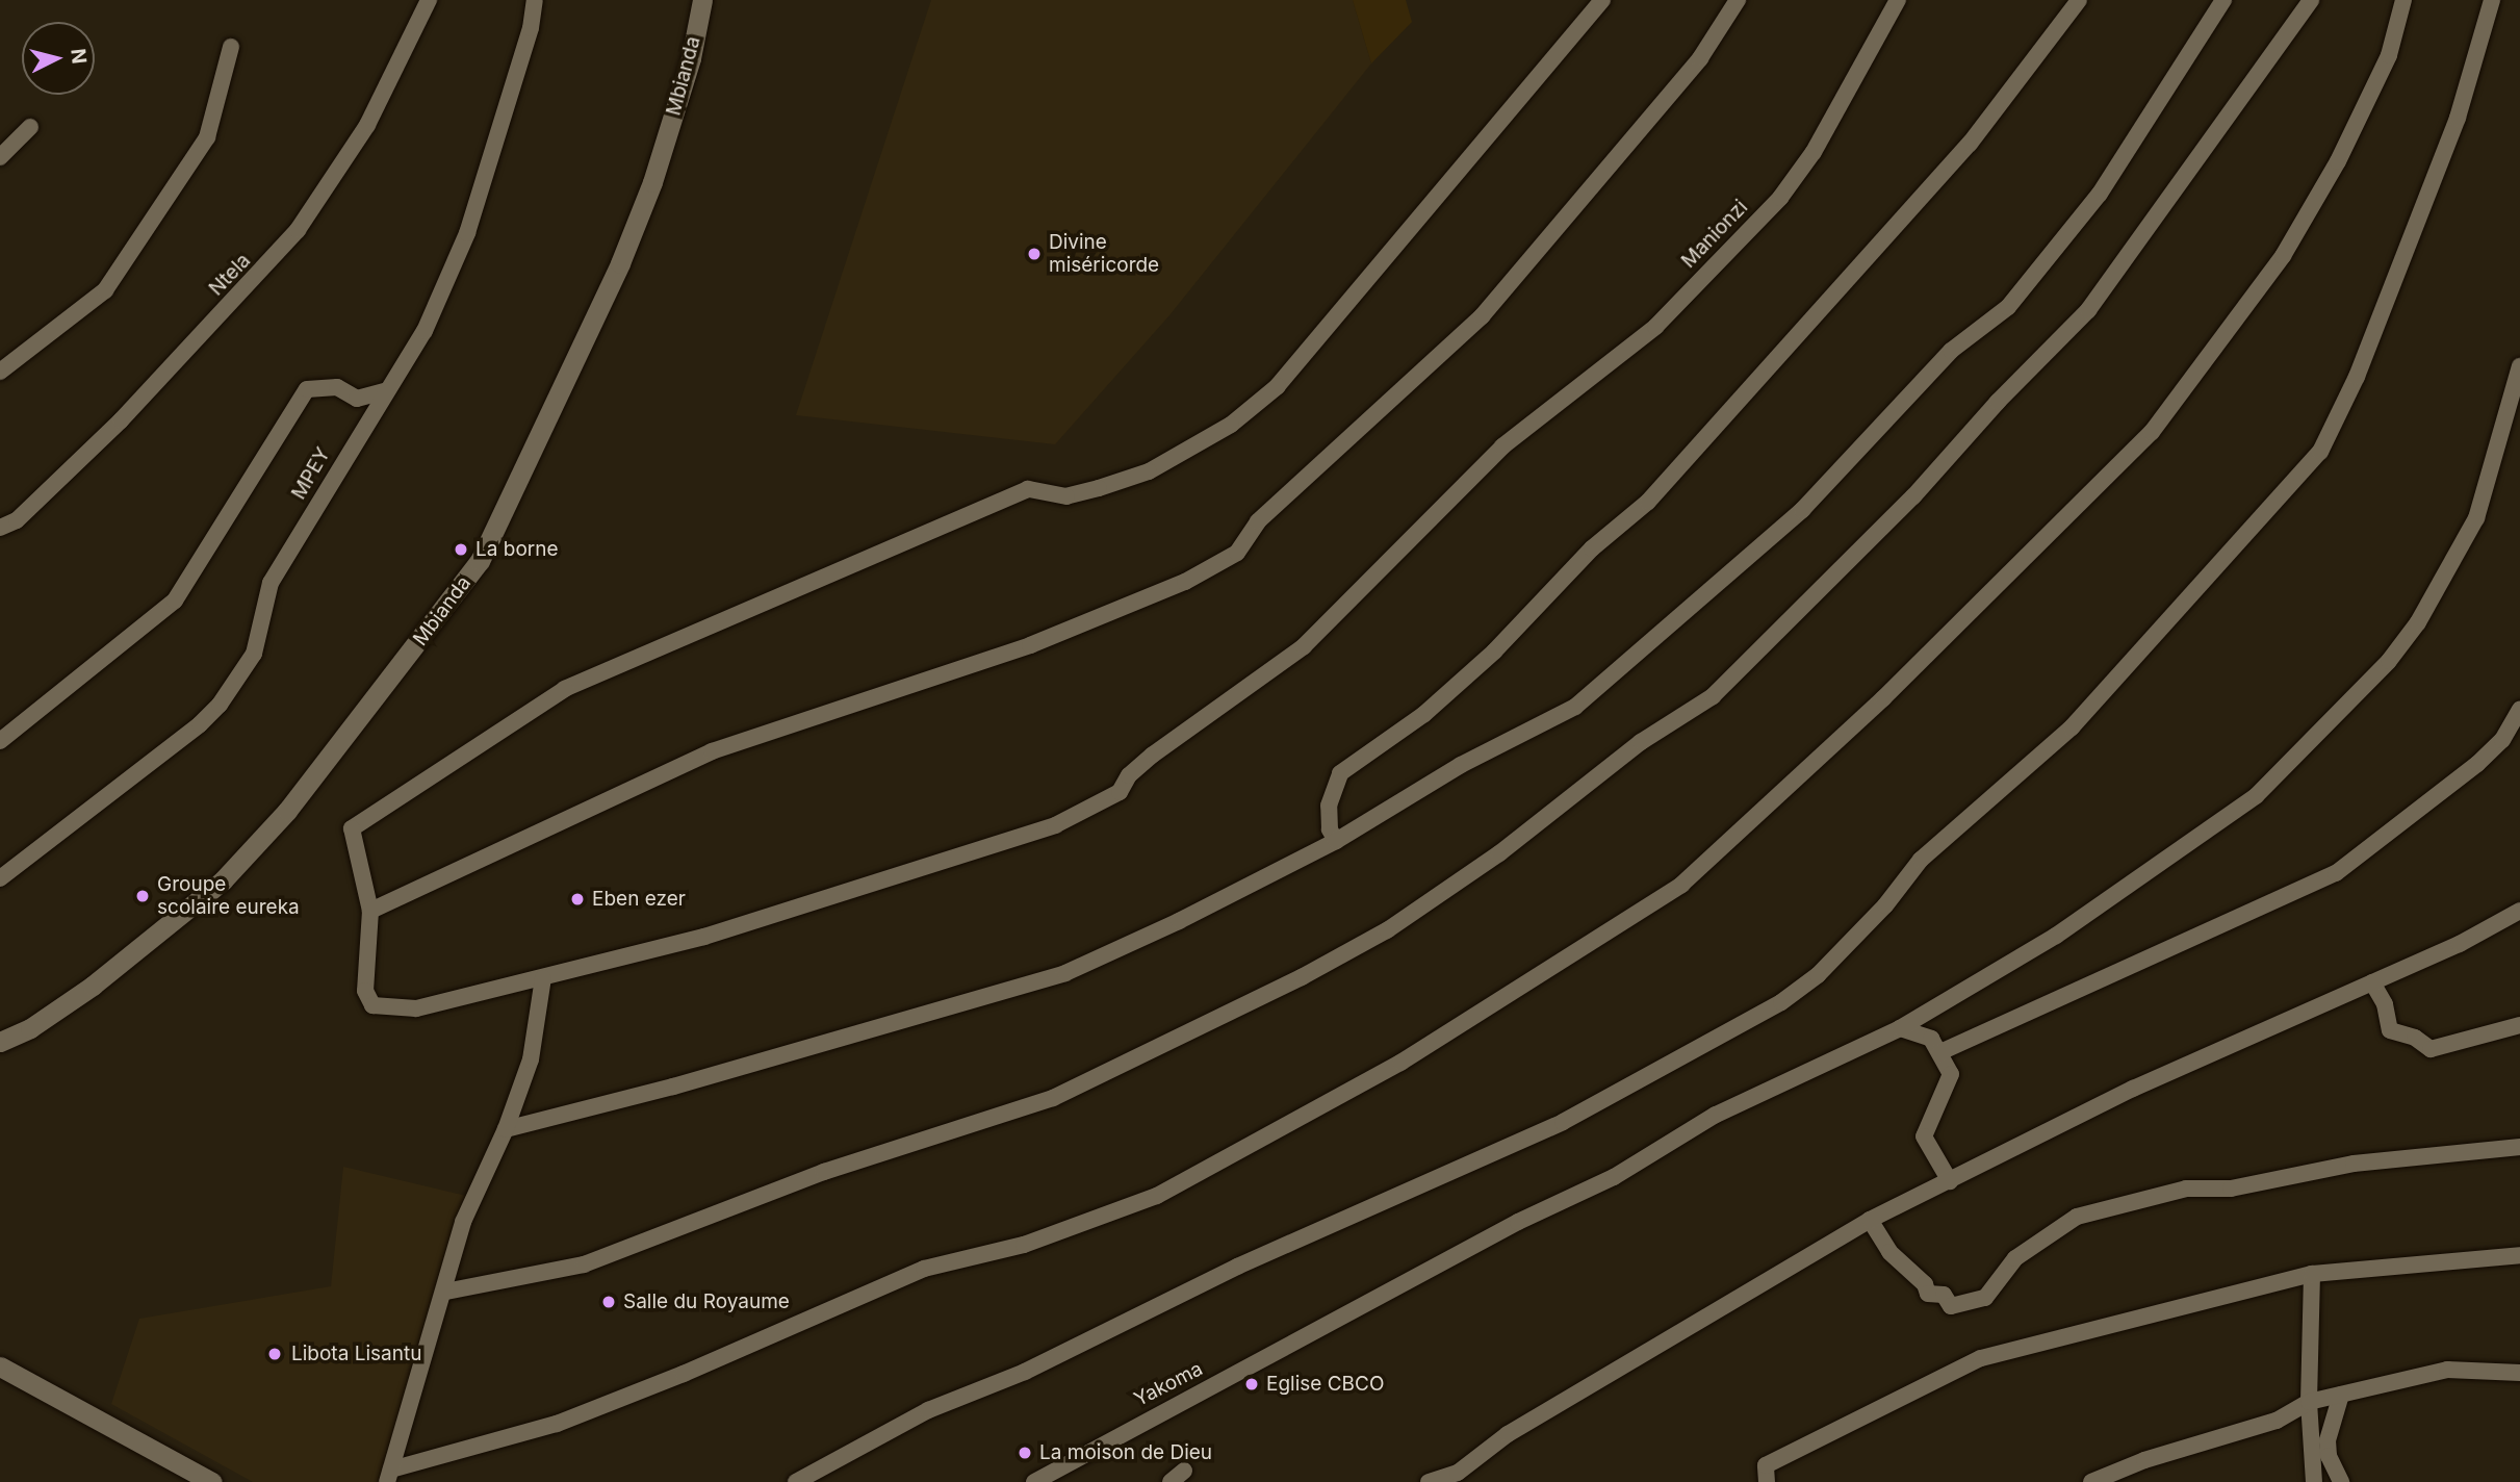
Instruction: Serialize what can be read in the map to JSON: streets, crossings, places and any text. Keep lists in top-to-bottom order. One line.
{"streets":{"street":["Mbianda","Manionzi","Ntela","MPEY","Yakoma"]},"places":["Divine miséricorde","La borne","Groupe scolaire eureka","Eben ezer","Salle du Royaume","Libota Lisantu","Eglise CBCO","La moison de Dieu"],"north":"right"}
